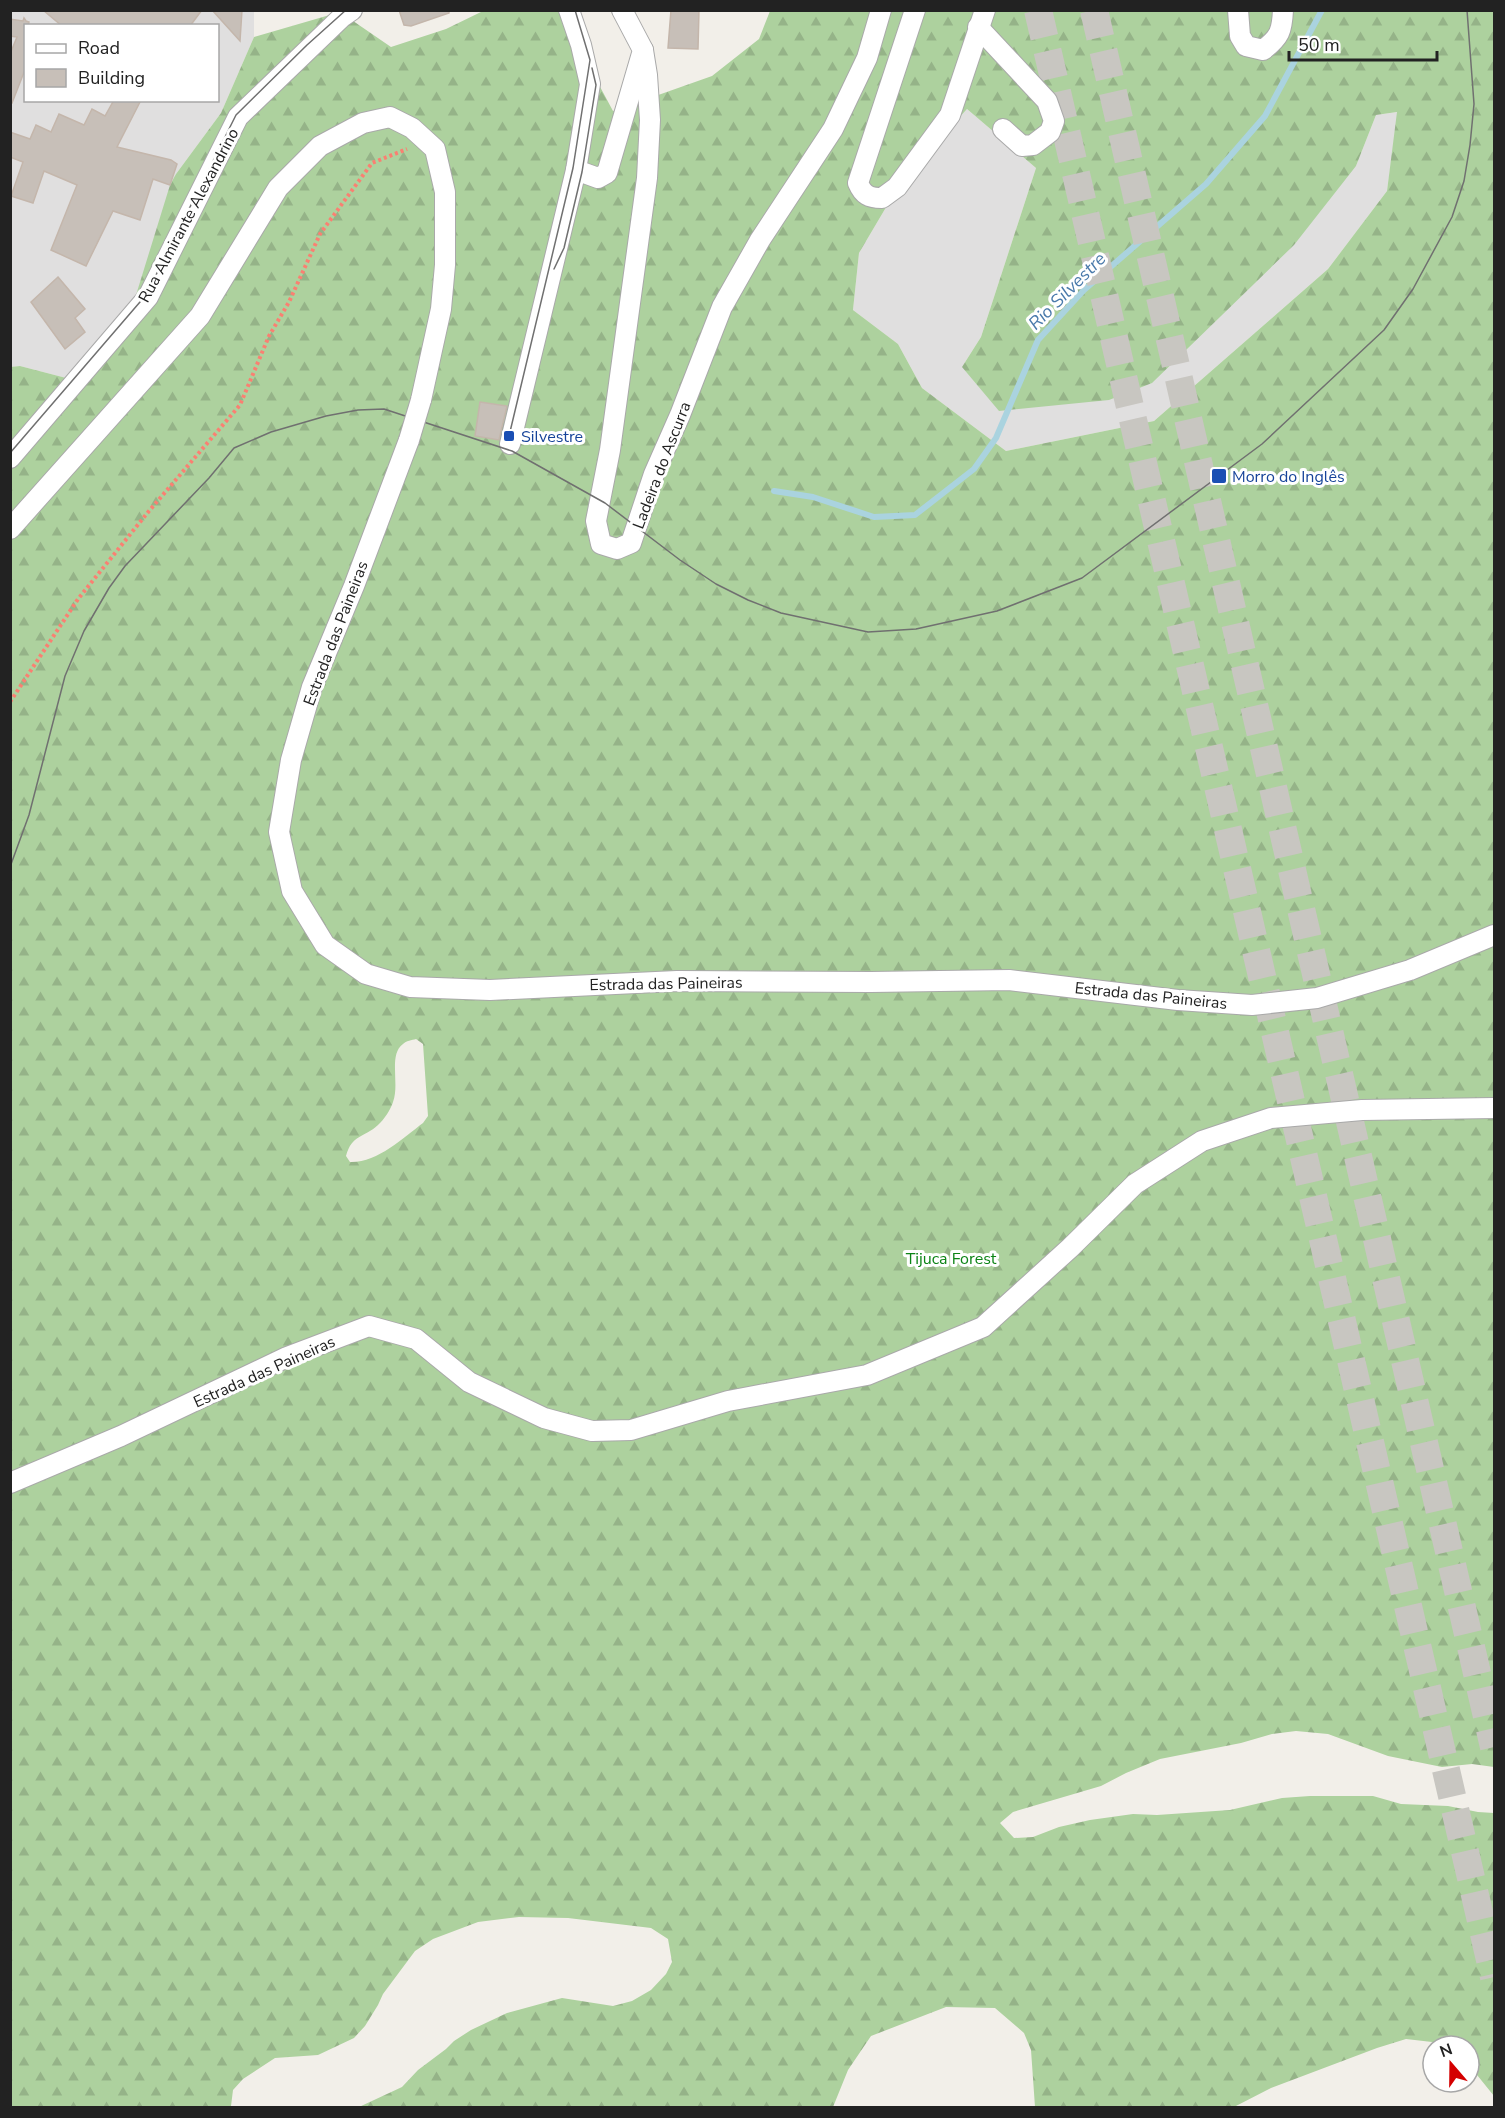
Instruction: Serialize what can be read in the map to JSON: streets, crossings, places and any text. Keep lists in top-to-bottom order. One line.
{"streets":{"street":["Rua Almirante Alexandrino","Ladeira do Ascurra","Estrada das Paineiras"]},"water":["Rio Silvestre"],"parks":["Tijuca Forest"],"places":{"transit":["Silvestre","Morro do Inglês"]},"legend":["Road","Building"],"scale_bar":"50 m","north":"top"}
